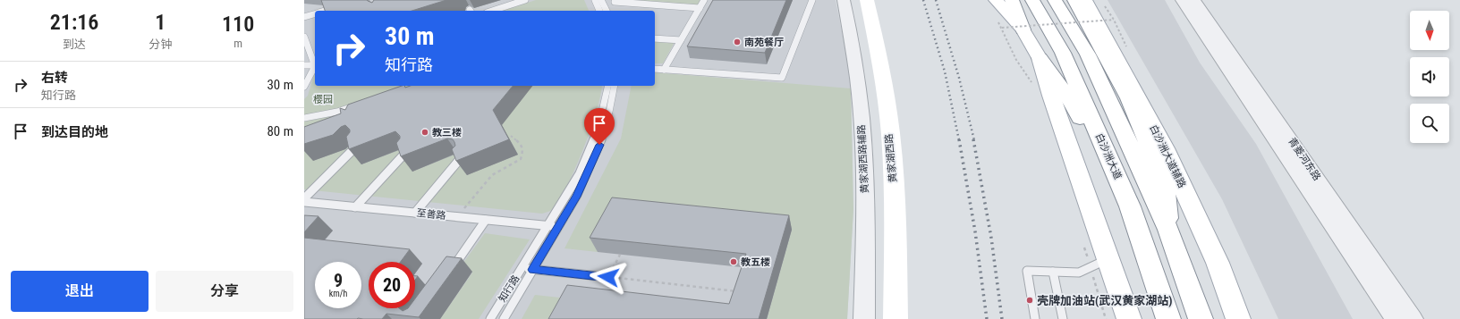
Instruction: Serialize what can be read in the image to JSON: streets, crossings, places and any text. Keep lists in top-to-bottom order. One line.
{"streets":{"main road":["白沙洲大道","白沙洲大道辅路","黄家湖西路"],"street":["黄家湖西路辅路","青菱河东路"],"lane":["至善路","知行路"]},"crossings":[["至善路","知行路"]],"parks":["樱园"],"places":["南苑餐厅","教三楼","教五楼","壳牌加油站(武汉黄家湖站)"],"north":"bottom","page":{"eta":["21:16","到达","1","分钟","110","m"],"turn":["30 m","知行路"],"list":[{"name":"右转","note":"知行路","value":"30 m"},{"name":"到达目的地","value":"80 m"}],"speed":"9 km/h","limit":"20","buttons":["退出","分享"]}}
